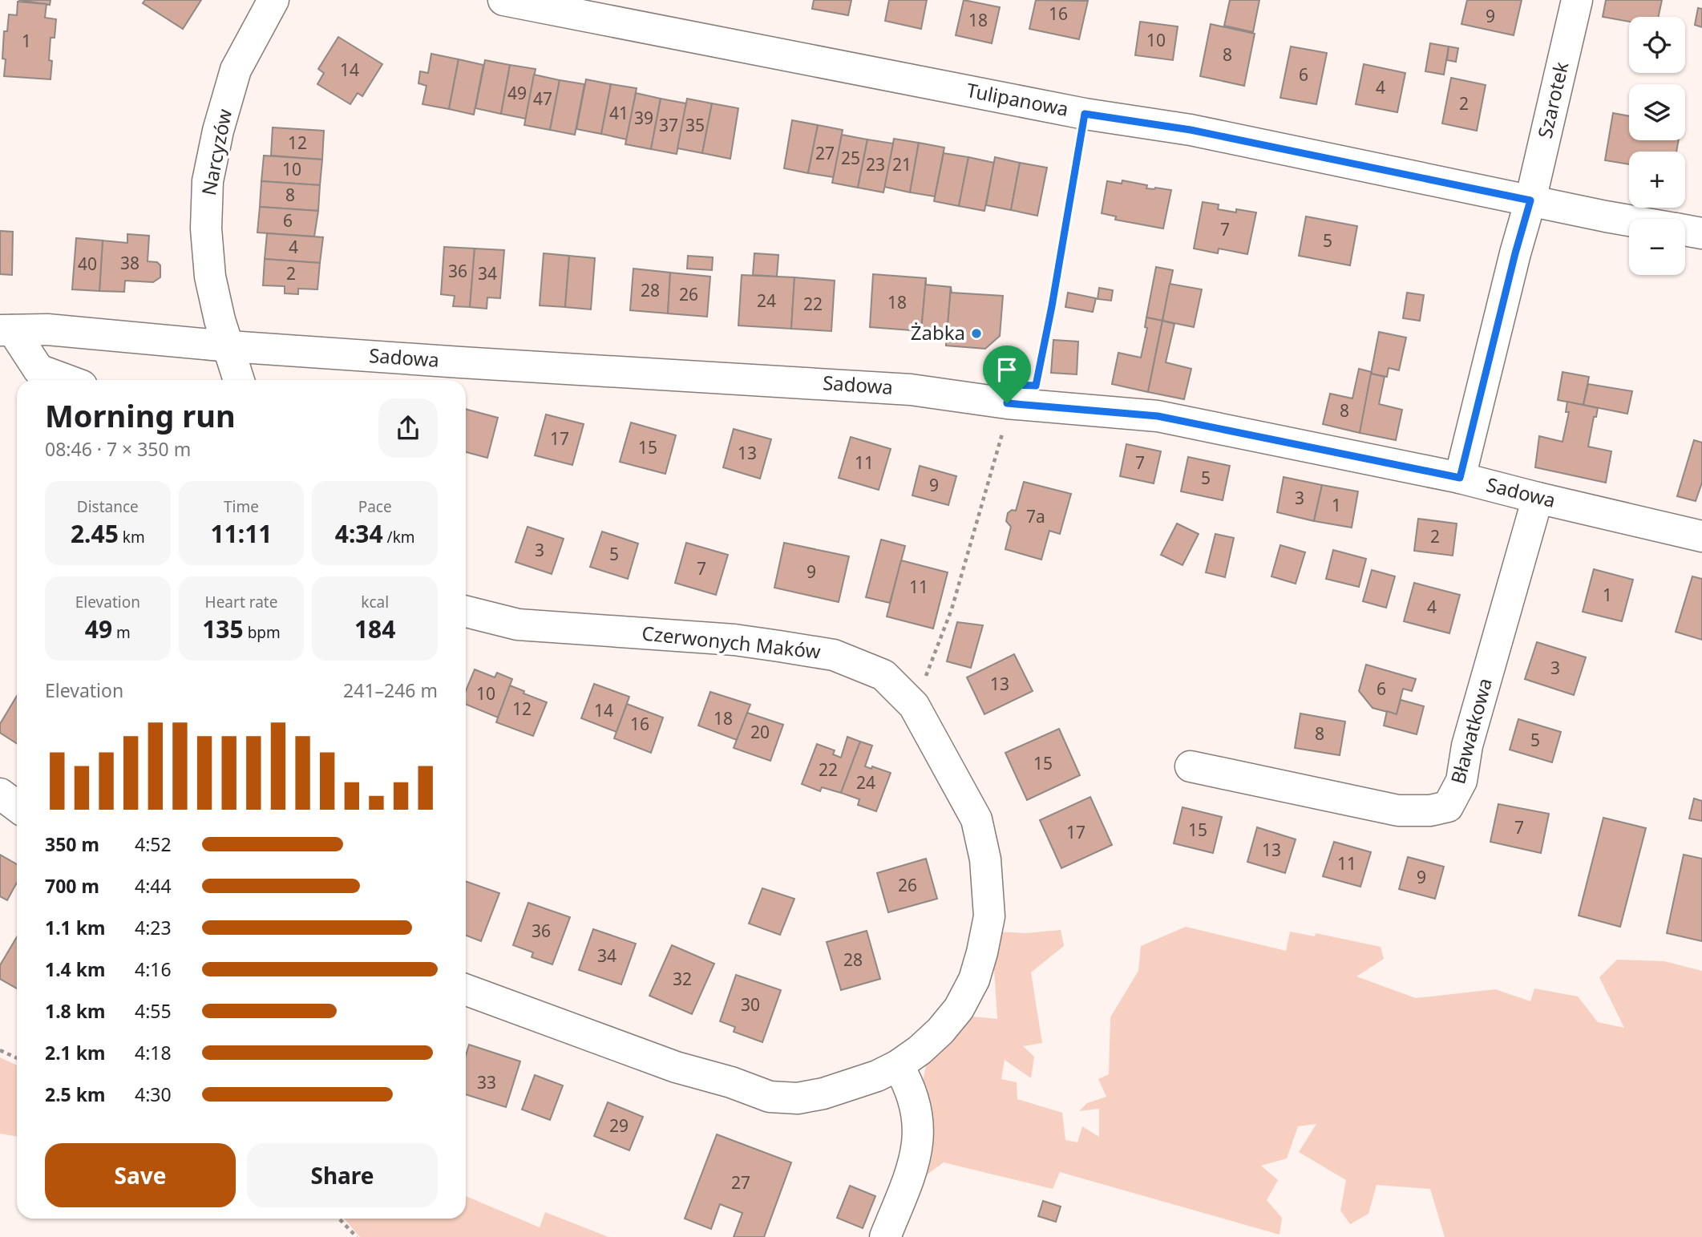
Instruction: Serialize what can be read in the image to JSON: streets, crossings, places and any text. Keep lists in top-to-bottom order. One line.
{"streets":{"street":["Tulipanowa","Szarotek","Narcyzów","Sadowa","Czerwonych Maków","Bławatkowa"]},"crossings":[["Tulipanowa","Szarotek"],["Szarotek","Sadowa"],["Narcyzów","Sadowa"],["Sadowa","Bławatkowa"]],"places":["Żabka"],"house_numbers":["16","9","18","10","1","8","14","6","4","49","47","2","41","39","37","35","12","27","25","23","21","10","8","6","7","5","4","38","40","36","2","34","28","26","24","18","22","8","17","15","13","11","7","5","9","3","1","7a","2","3","5","7","9","11","1","4","3","13","6","10","12","14","18","16","20","8","5","15","22","24","7","15","17","13","11","9","26","36","34","28","32","30","33","29","27"],"page":{"map_buttons":["+","−"],"heading":["Morning run","08:46 · 7 × 350 m"],"stats":[["Distance","2.45 km"],["Time","11:11"],["Pace","4:34 /km"],["Elevation","49 m"],["Heart rate","135 bpm"],["kcal","184"]],"chart":["Elevation","241–246 m"],"list":[{"name":"350 m","note":"4:52"},{"name":"700 m","note":"4:44"},{"name":"1.1 km","note":"4:23"},{"name":"1.4 km","note":"4:16"},{"name":"1.8 km","note":"4:55"},{"name":"2.1 km","note":"4:18"},{"name":"2.5 km","note":"4:30"}],"buttons":["Save","Share"]}}
